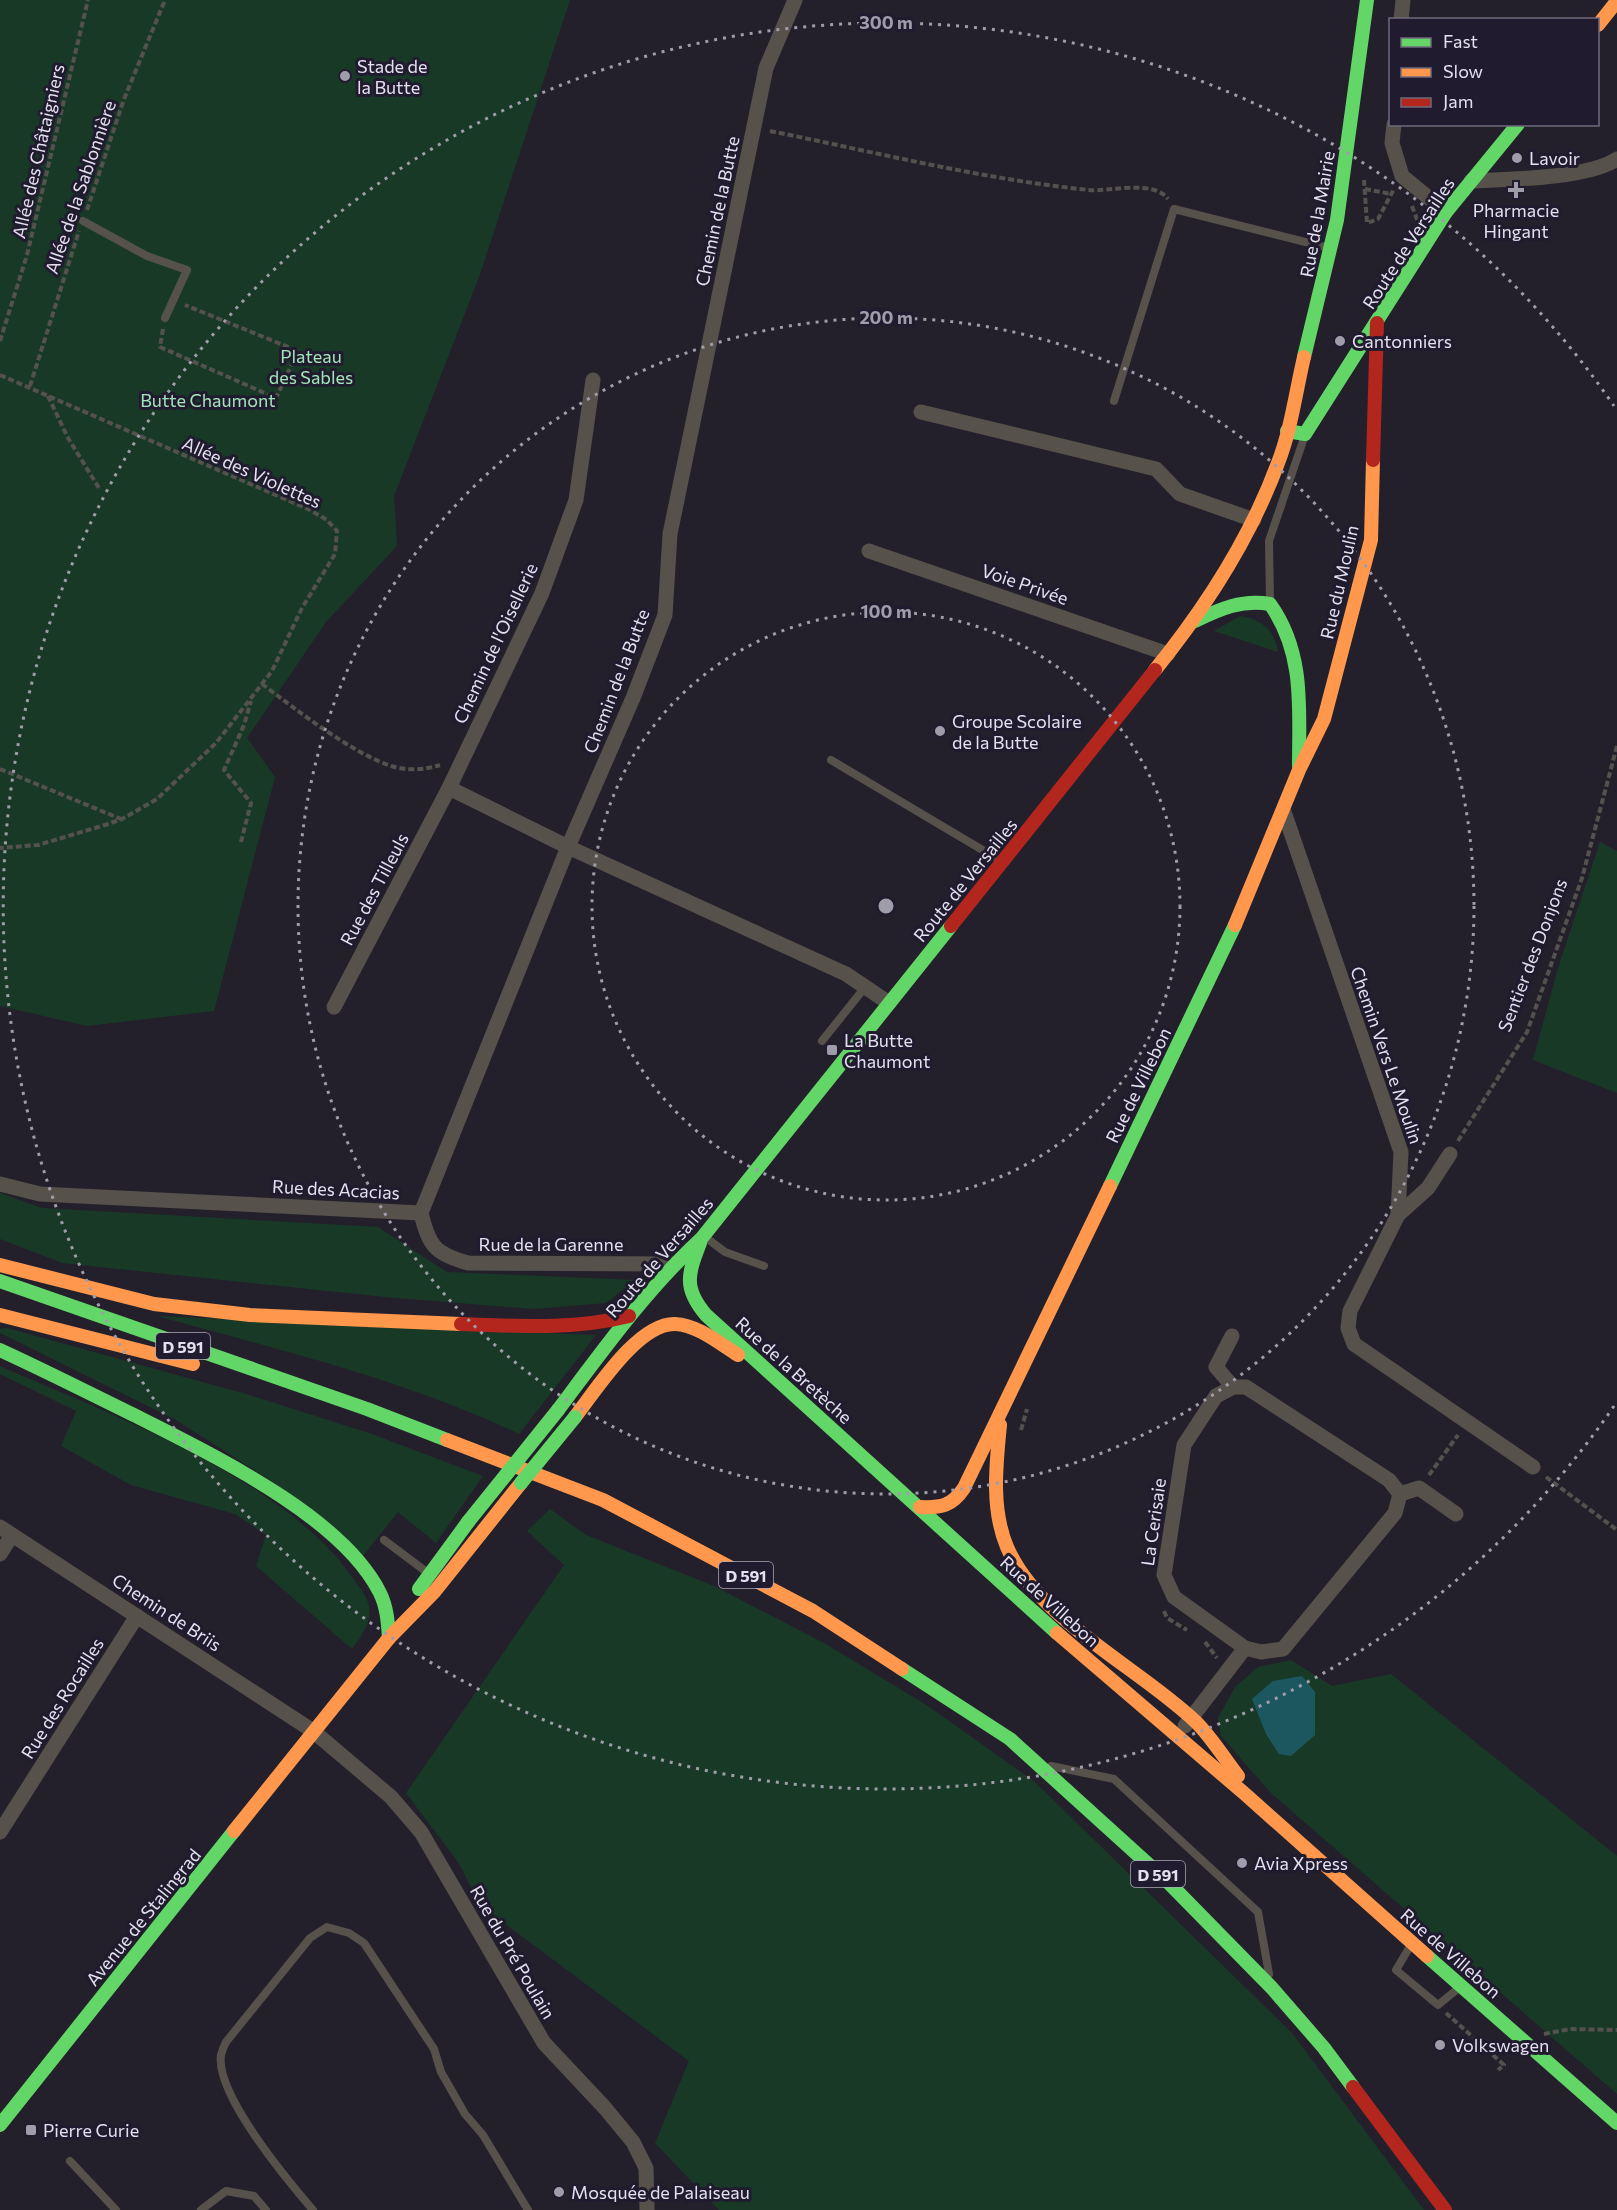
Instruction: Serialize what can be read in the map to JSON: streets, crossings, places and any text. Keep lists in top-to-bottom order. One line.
{"streets":{"main road":["Rue de la Mairie","Route de Versailles","Rue du Moulin","Rue de Villebon","D 591","Rue de la Bretèche","Avenue de Stalingrad"],"street":["Chemin de la Butte","Voie Privée","Chemin de l'Oisellerie","Rue des Tilleuls","Chemin Vers Le Moulin","Rue des Acacias","Rue de la Garenne","La Cerisaie","Chemin de Briis","Rue des Rocailles","Rue du Pré Poulain"],"path":["Allée des Châtaigniers","Allée de la Sablonnière","Allée des Violettes","Sentier des Donjons"]},"crossings":[["Allée de la Sablonnière","Allée des Violettes"],["Chemin de la Butte","Rue des Acacias"],["Rue de la Mairie","Route de Versailles"],["Route de Versailles","Rue du Moulin"],["Route de Versailles","Voie Privée"],["Route de Versailles","Rue de la Garenne"],["Route de Versailles","Rue de la Bretèche"],["Route de Versailles","Chemin de Briis"],["Route de Versailles","Avenue de Stalingrad"],["Route de Versailles","Rue du Pré Poulain"],["Rue du Moulin","Rue de Villebon"],["Chemin de l'Oisellerie","Rue des Tilleuls"],["Chemin Vers Le Moulin","Rue de Villebon"],["Rue de Villebon","Rue de la Bretèche"],["Rue des Acacias","Rue de la Garenne"],["Chemin de Briis","Rue des Rocailles"],["Chemin de Briis","Avenue de Stalingrad"],["Chemin de Briis","Rue du Pré Poulain"],["Avenue de Stalingrad","Rue du Pré Poulain"]],"parks":["Plateau des Sables","Butte Chaumont"],"places":{"other":["Stade de la Butte","Lavoir","Cantonniers","Groupe Scolaire de la Butte","Avia Xpress","Volkswagen","Mosquée de Palaiseau"],"health":["Pharmacie Hingant"],"transit":["La Butte Chaumont","Pierre Curie"]},"legend":["Fast","Slow","Jam"],"rings":["300 m","200 m","100 m"]}
